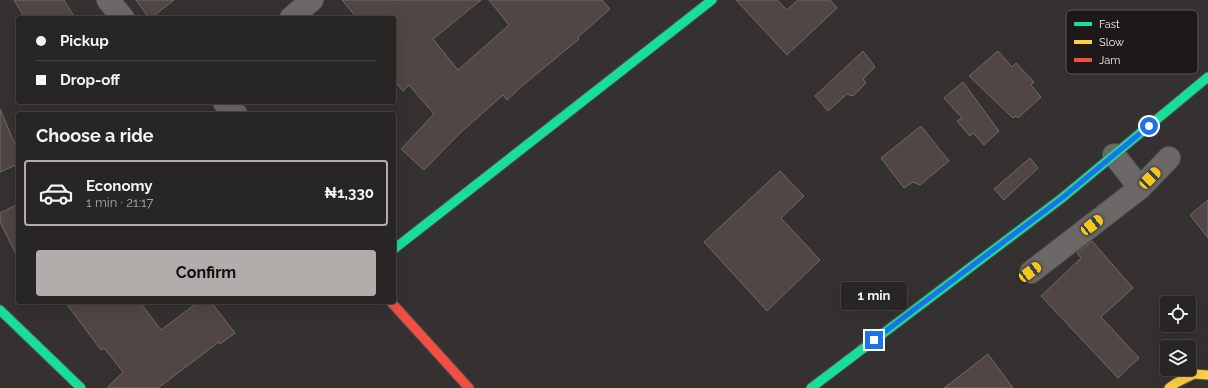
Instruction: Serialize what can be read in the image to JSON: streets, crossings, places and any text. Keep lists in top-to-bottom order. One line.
{"legend":["Fast","Slow","Jam"],"page":{"banner":["Pickup","Drop-off"],"heading":"Choose a ride","list":[{"name":"Economy","note":"1 min · 21:17","value":"₦1,330"}],"buttons":"Confirm","bubble":"1 min"}}
